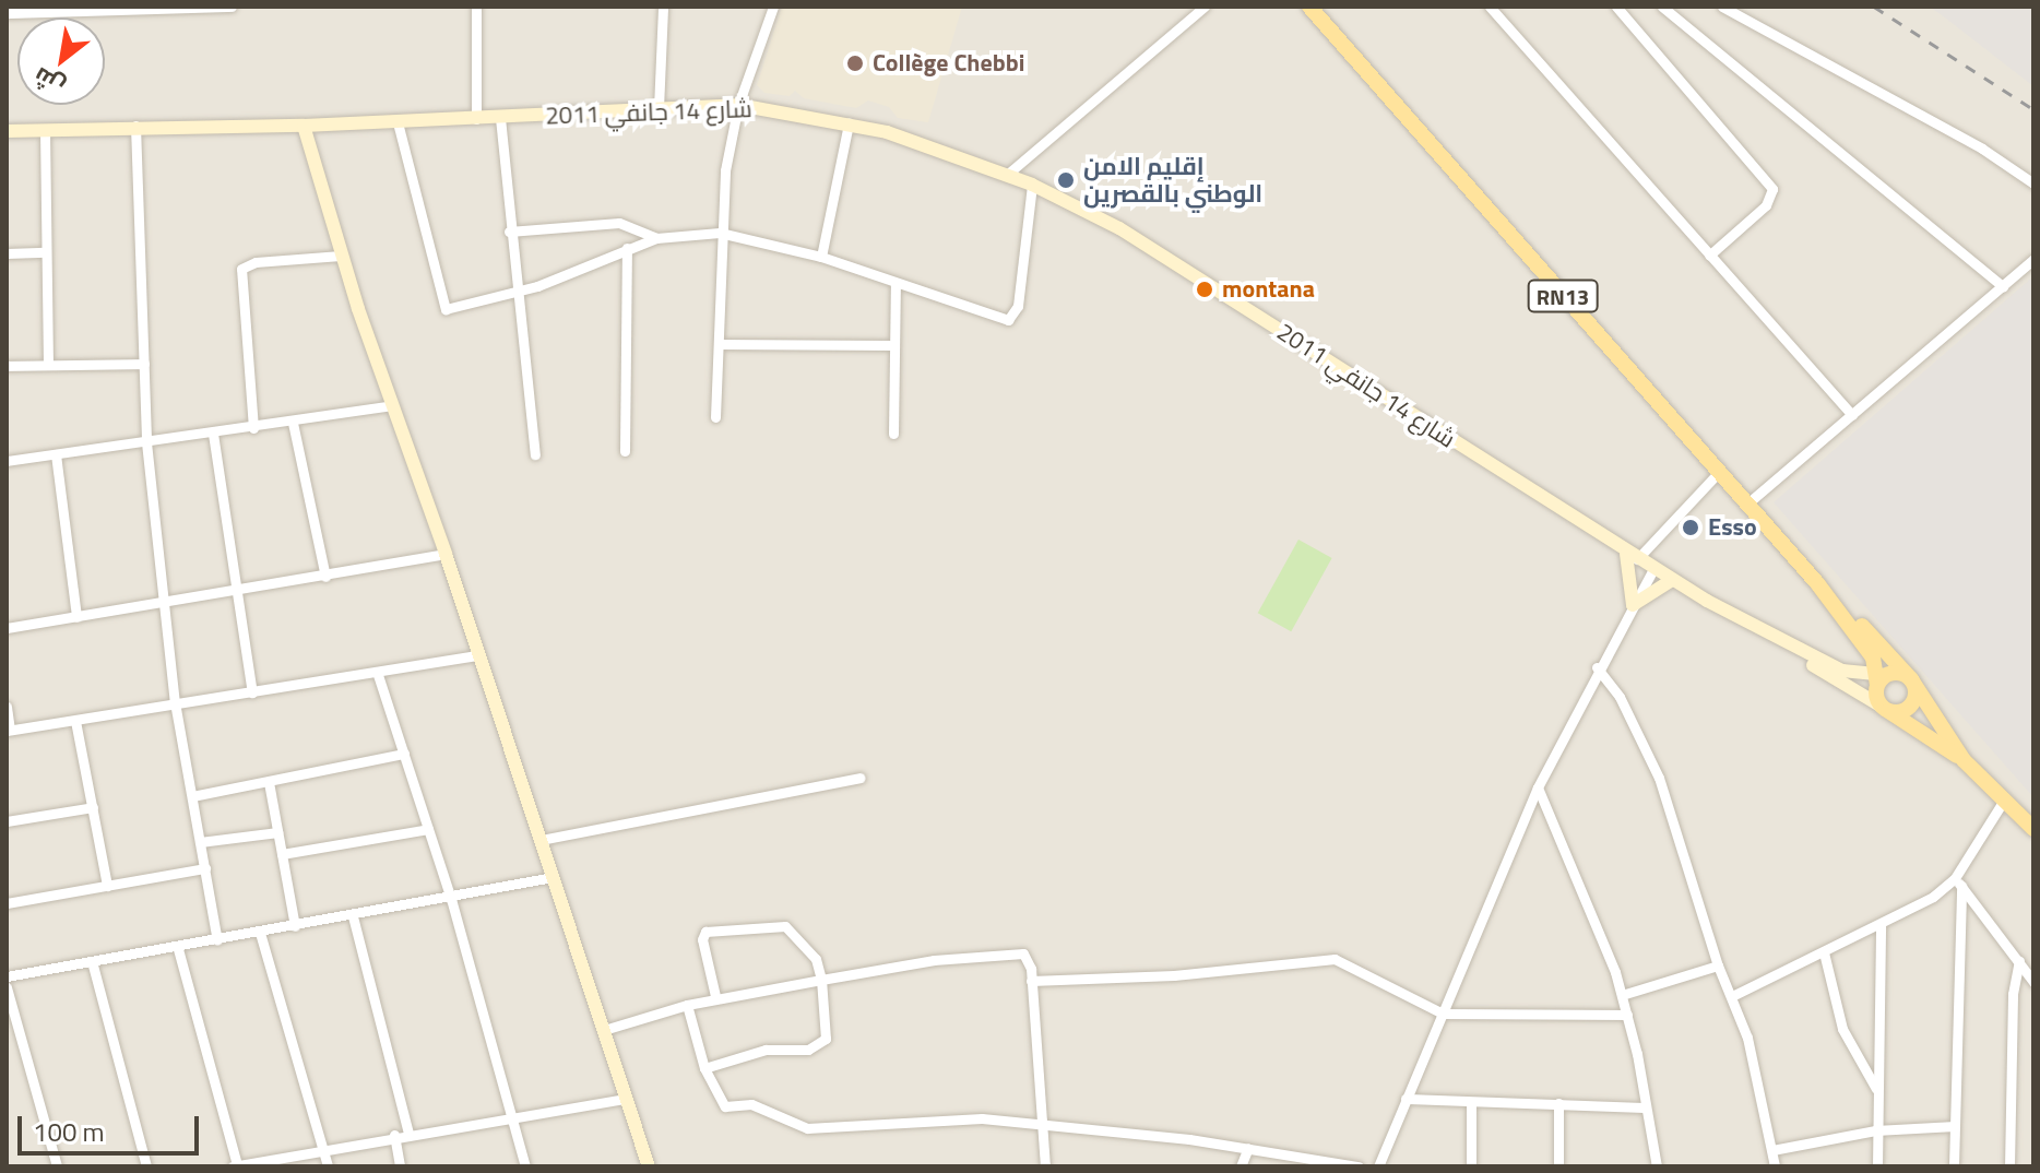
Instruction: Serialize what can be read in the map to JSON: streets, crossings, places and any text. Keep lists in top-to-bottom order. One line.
{"streets":{"main road":["شارع 14 جانفي 2011","RN13"]},"crossings":[["شارع 14 جانفي 2011","RN13"]],"places":["Collège Chebbi","إقليم الامن الوطني بالقصرين","montana","Esso"],"scale_bar":"100 m","north":"bottom left"}
